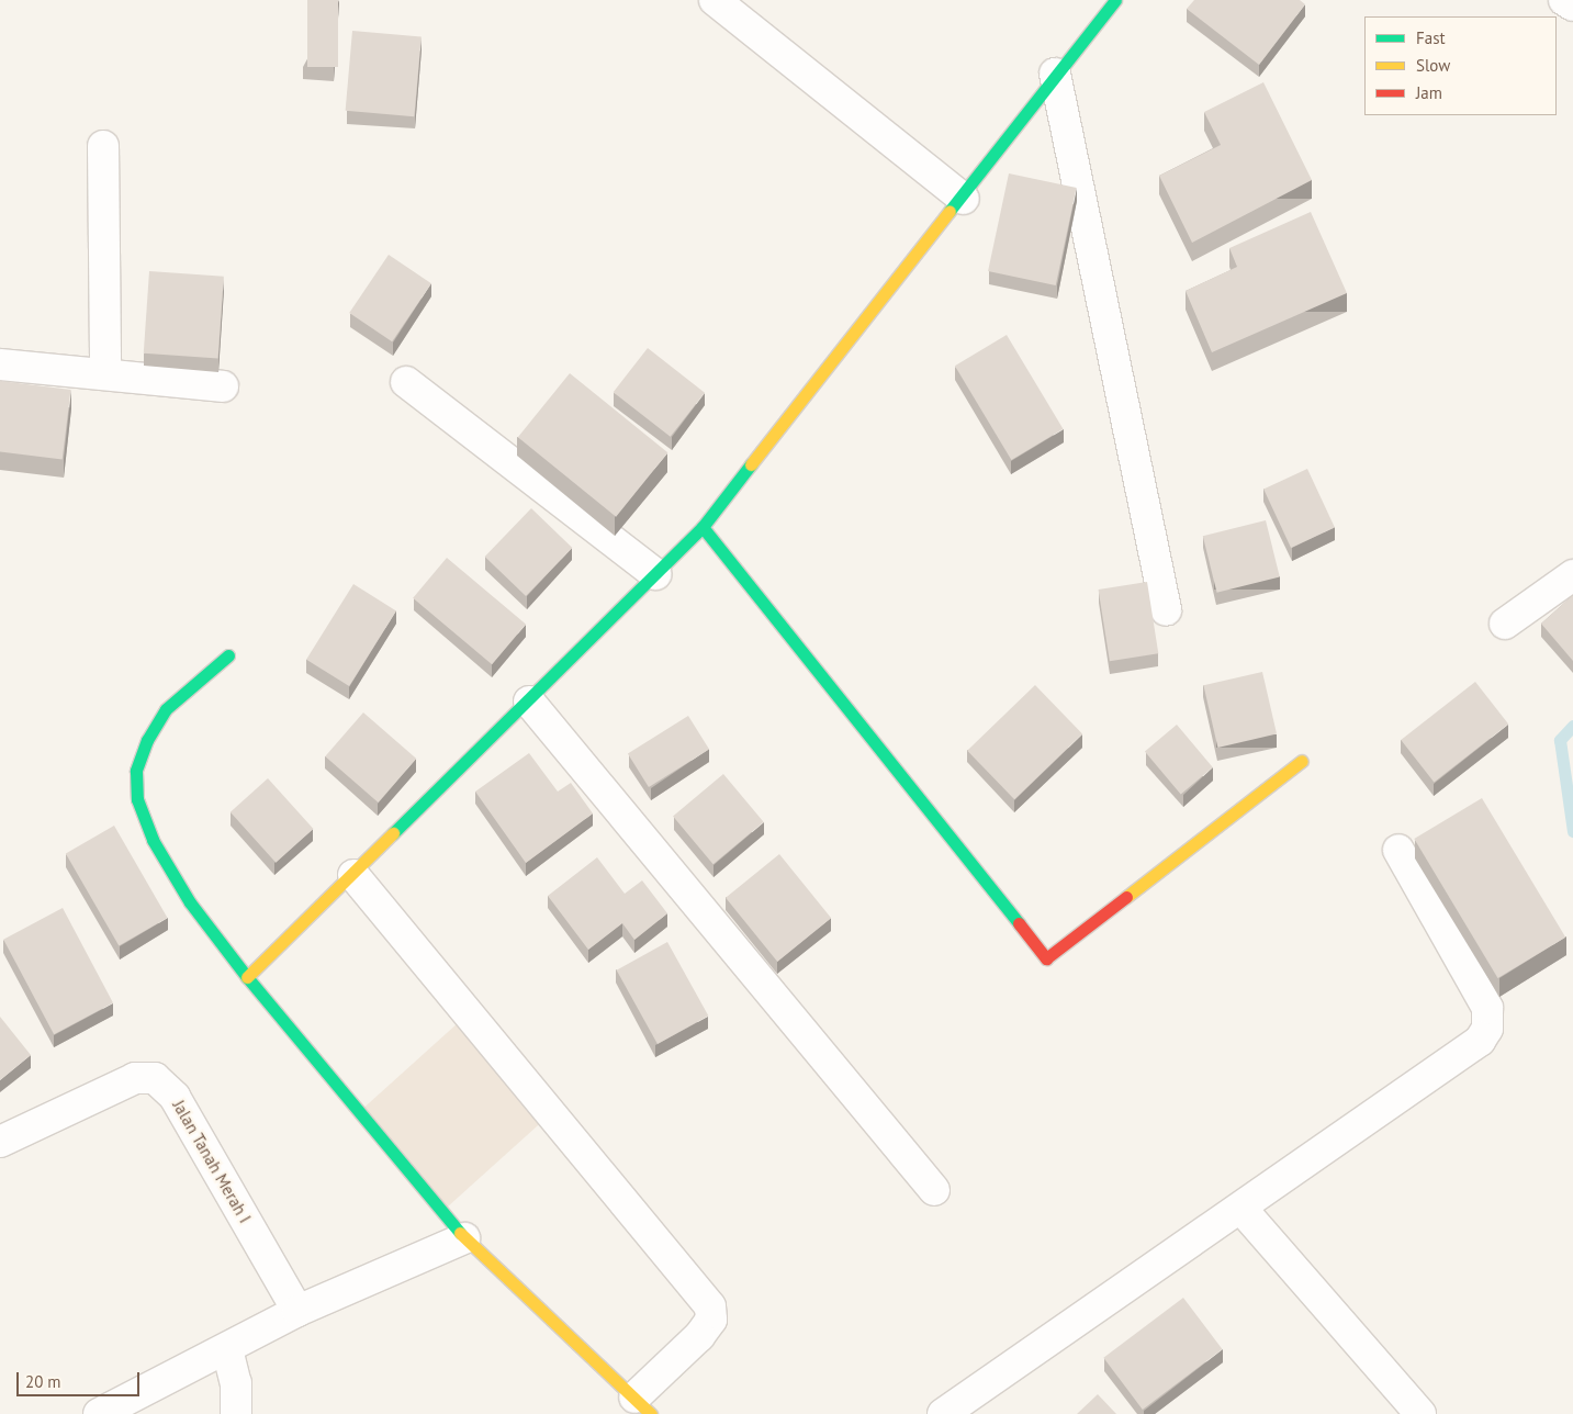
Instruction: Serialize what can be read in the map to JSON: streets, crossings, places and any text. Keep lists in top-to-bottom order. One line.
{"streets":{"street":["Jalan Tanah Merah I"]},"legend":["Fast","Slow","Jam"],"scale_bar":"20 m"}
